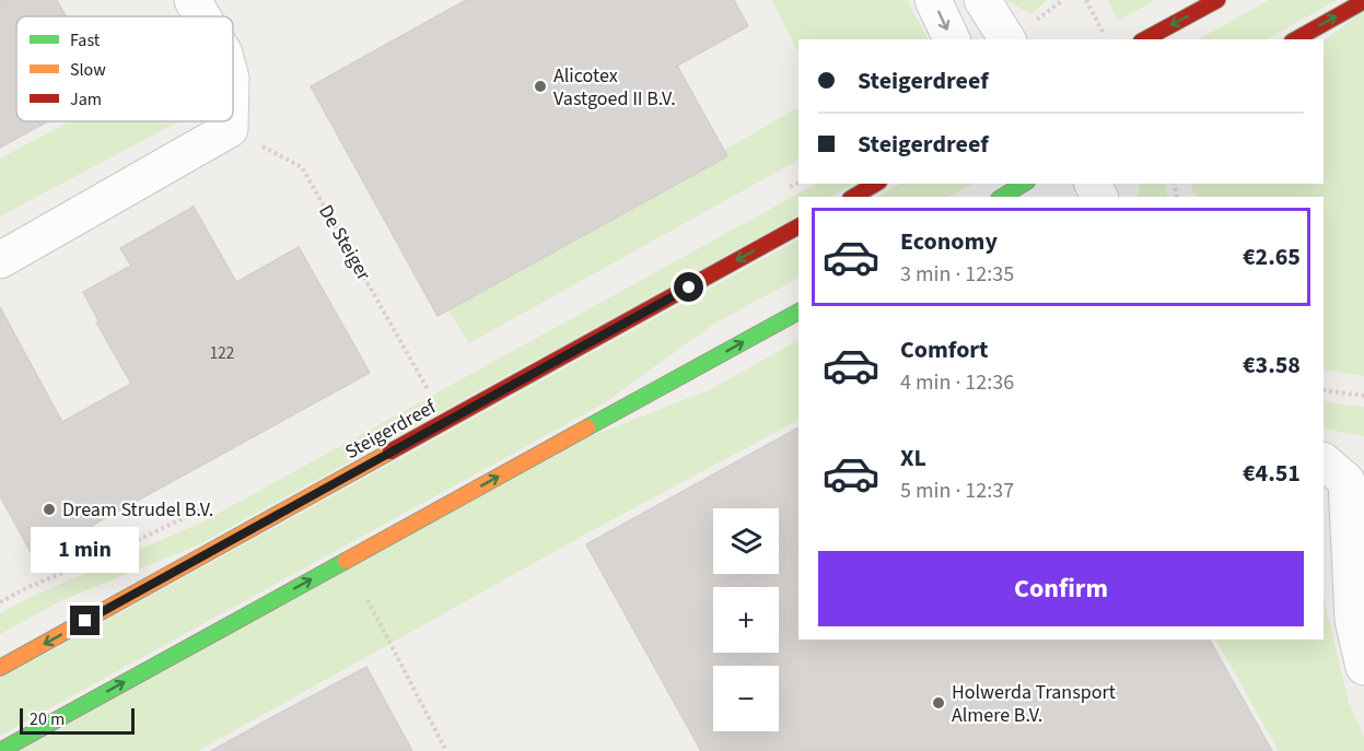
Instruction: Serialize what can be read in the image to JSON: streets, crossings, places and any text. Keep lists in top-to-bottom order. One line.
{"streets":{"main road":["Steigerdreef"],"path":["De Steiger"]},"places":["Alicotex Vastgoed II B.V.","Dream Strudel B.V.","Holwerda Transport Almere B.V."],"house_numbers":["122"],"legend":["Fast","Slow","Jam"],"scale_bar":"20 m","page":{"banner":["Steigerdreef","Steigerdreef"],"list":[{"name":"Economy","note":"3 min · 12:35","value":"€2.65"},{"name":"Comfort","note":"4 min · 12:36","value":"€3.58"},{"name":"XL","note":"5 min · 12:37","value":"€4.51"}],"map_buttons":["+","−"],"bubble":"1 min","buttons":"Confirm","scale":"20 m"}}
